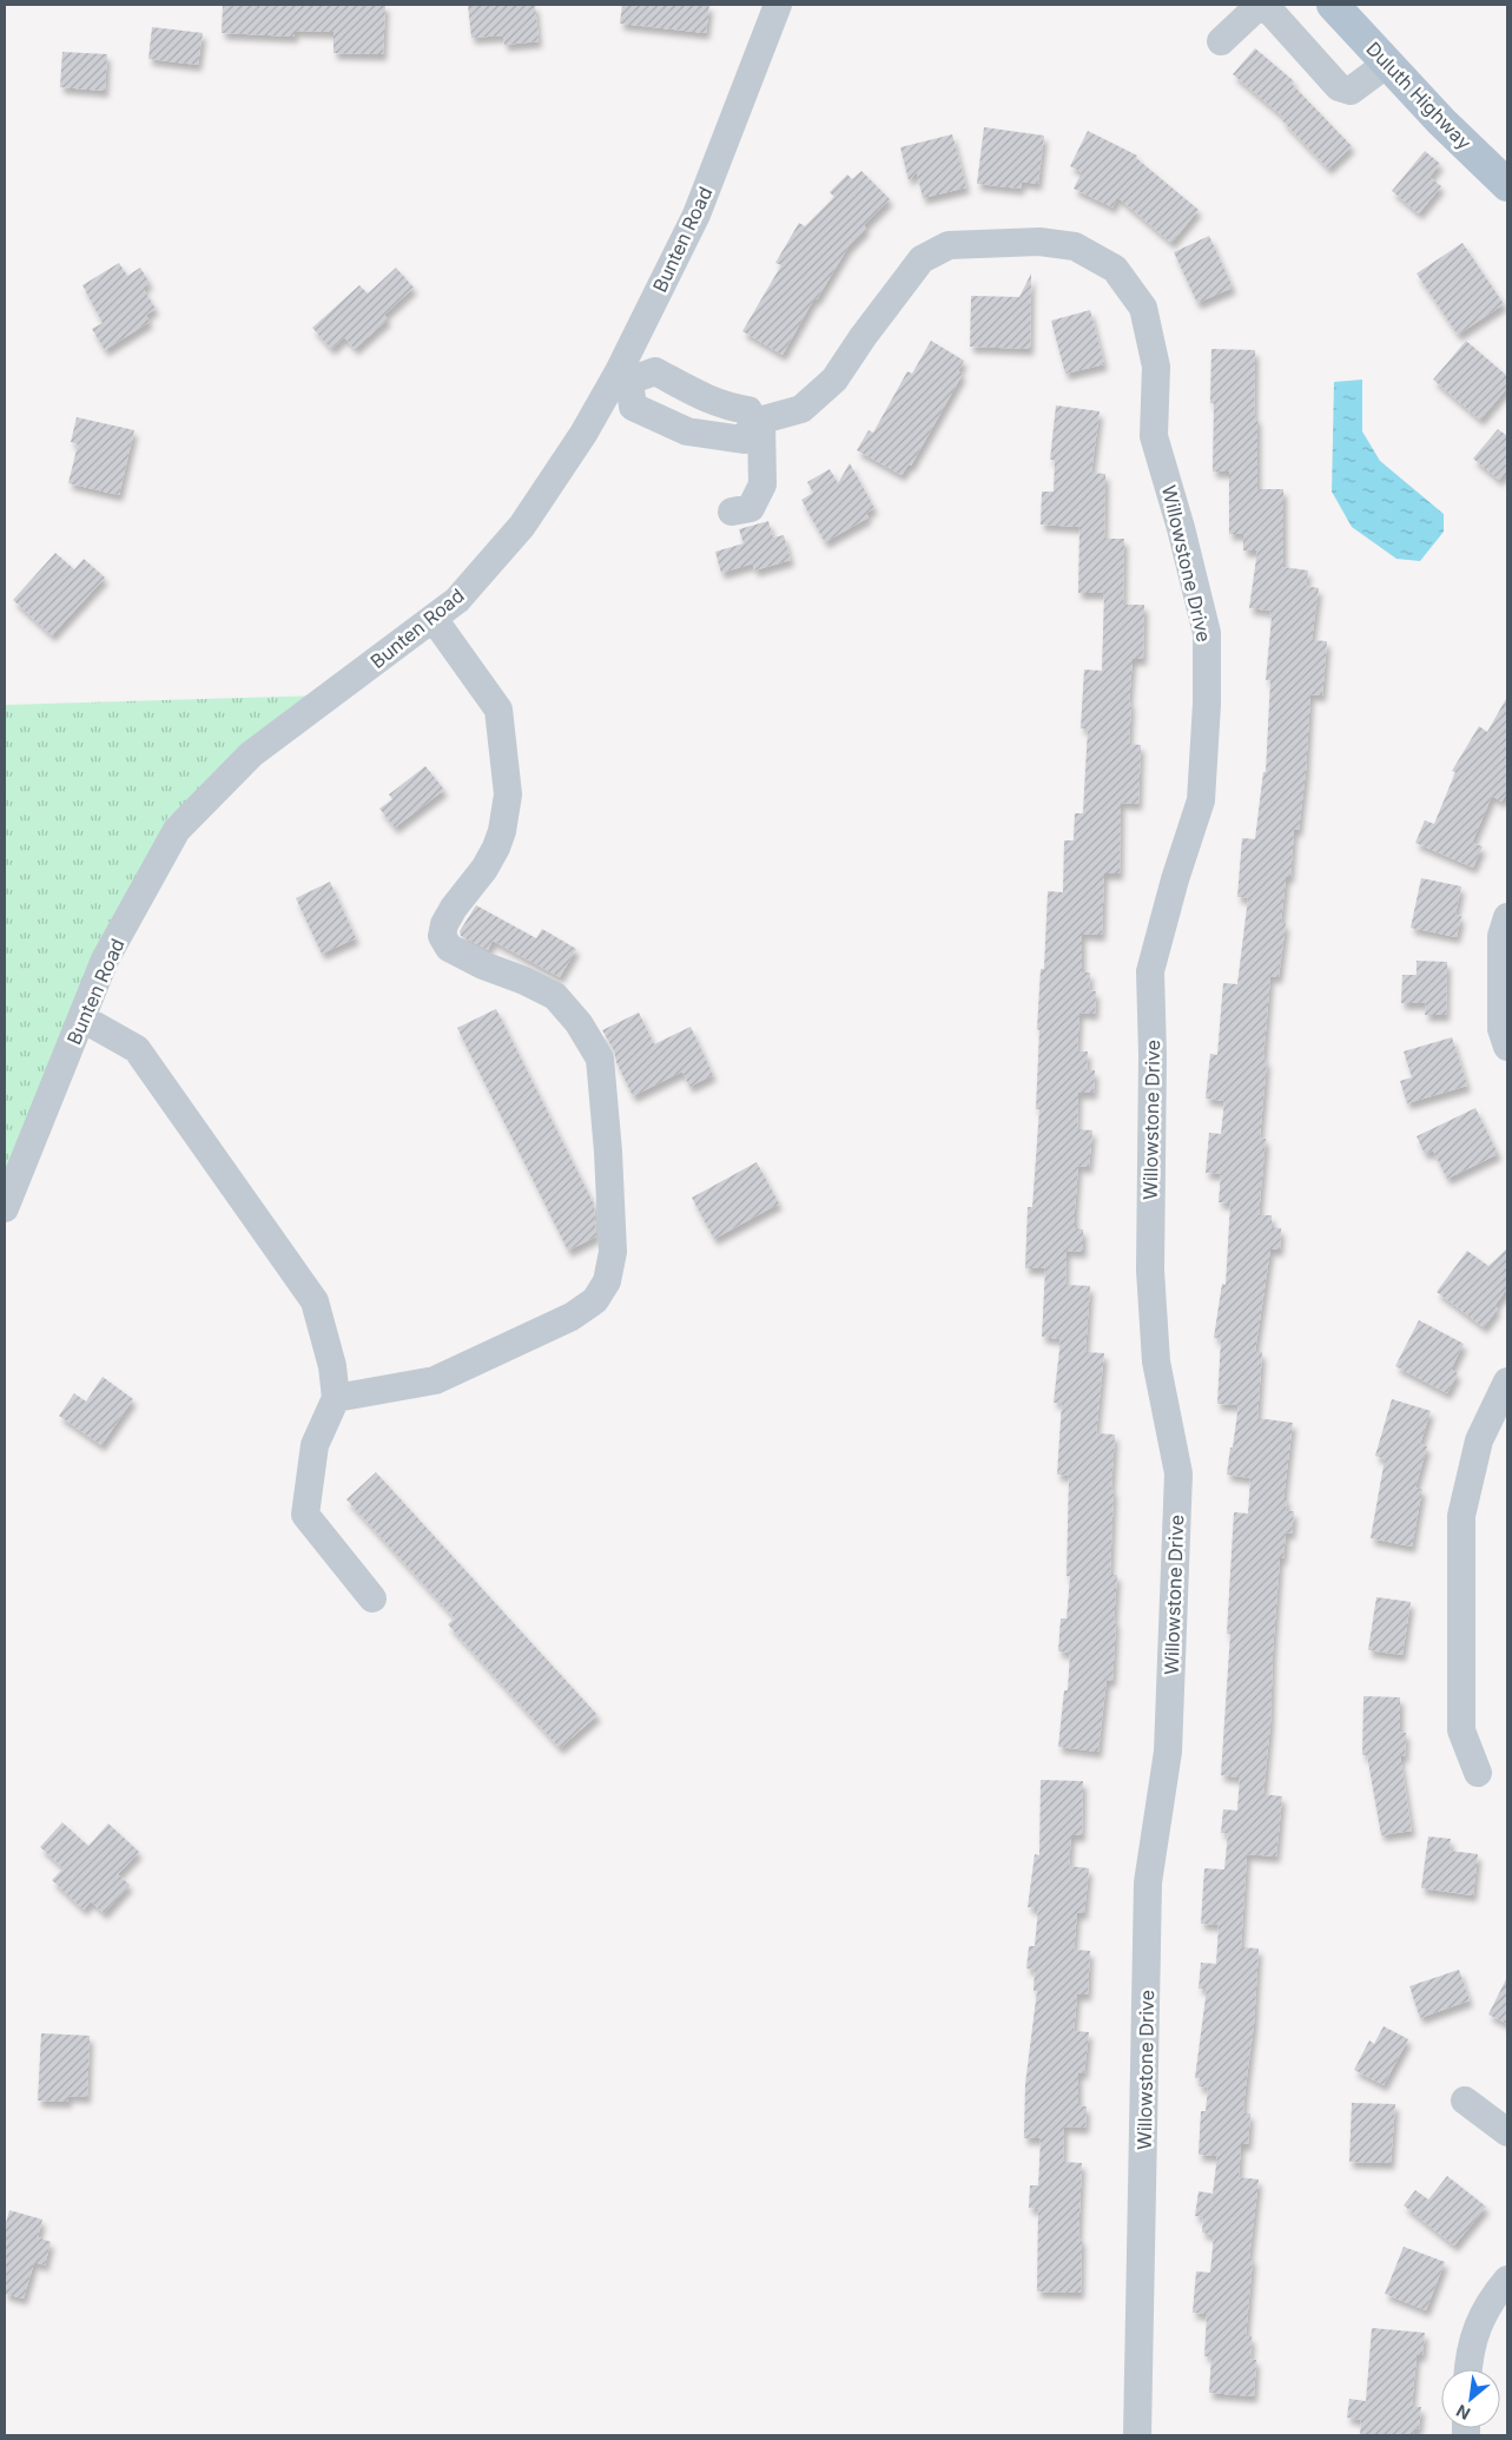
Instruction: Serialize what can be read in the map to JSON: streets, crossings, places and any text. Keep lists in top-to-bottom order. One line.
{"streets":{"main road":["Duluth Highway"],"street":["Bunten Road","Willowstone Drive"]},"crossings":[["Bunten Road","Willowstone Drive"]],"north":"bottom left"}
